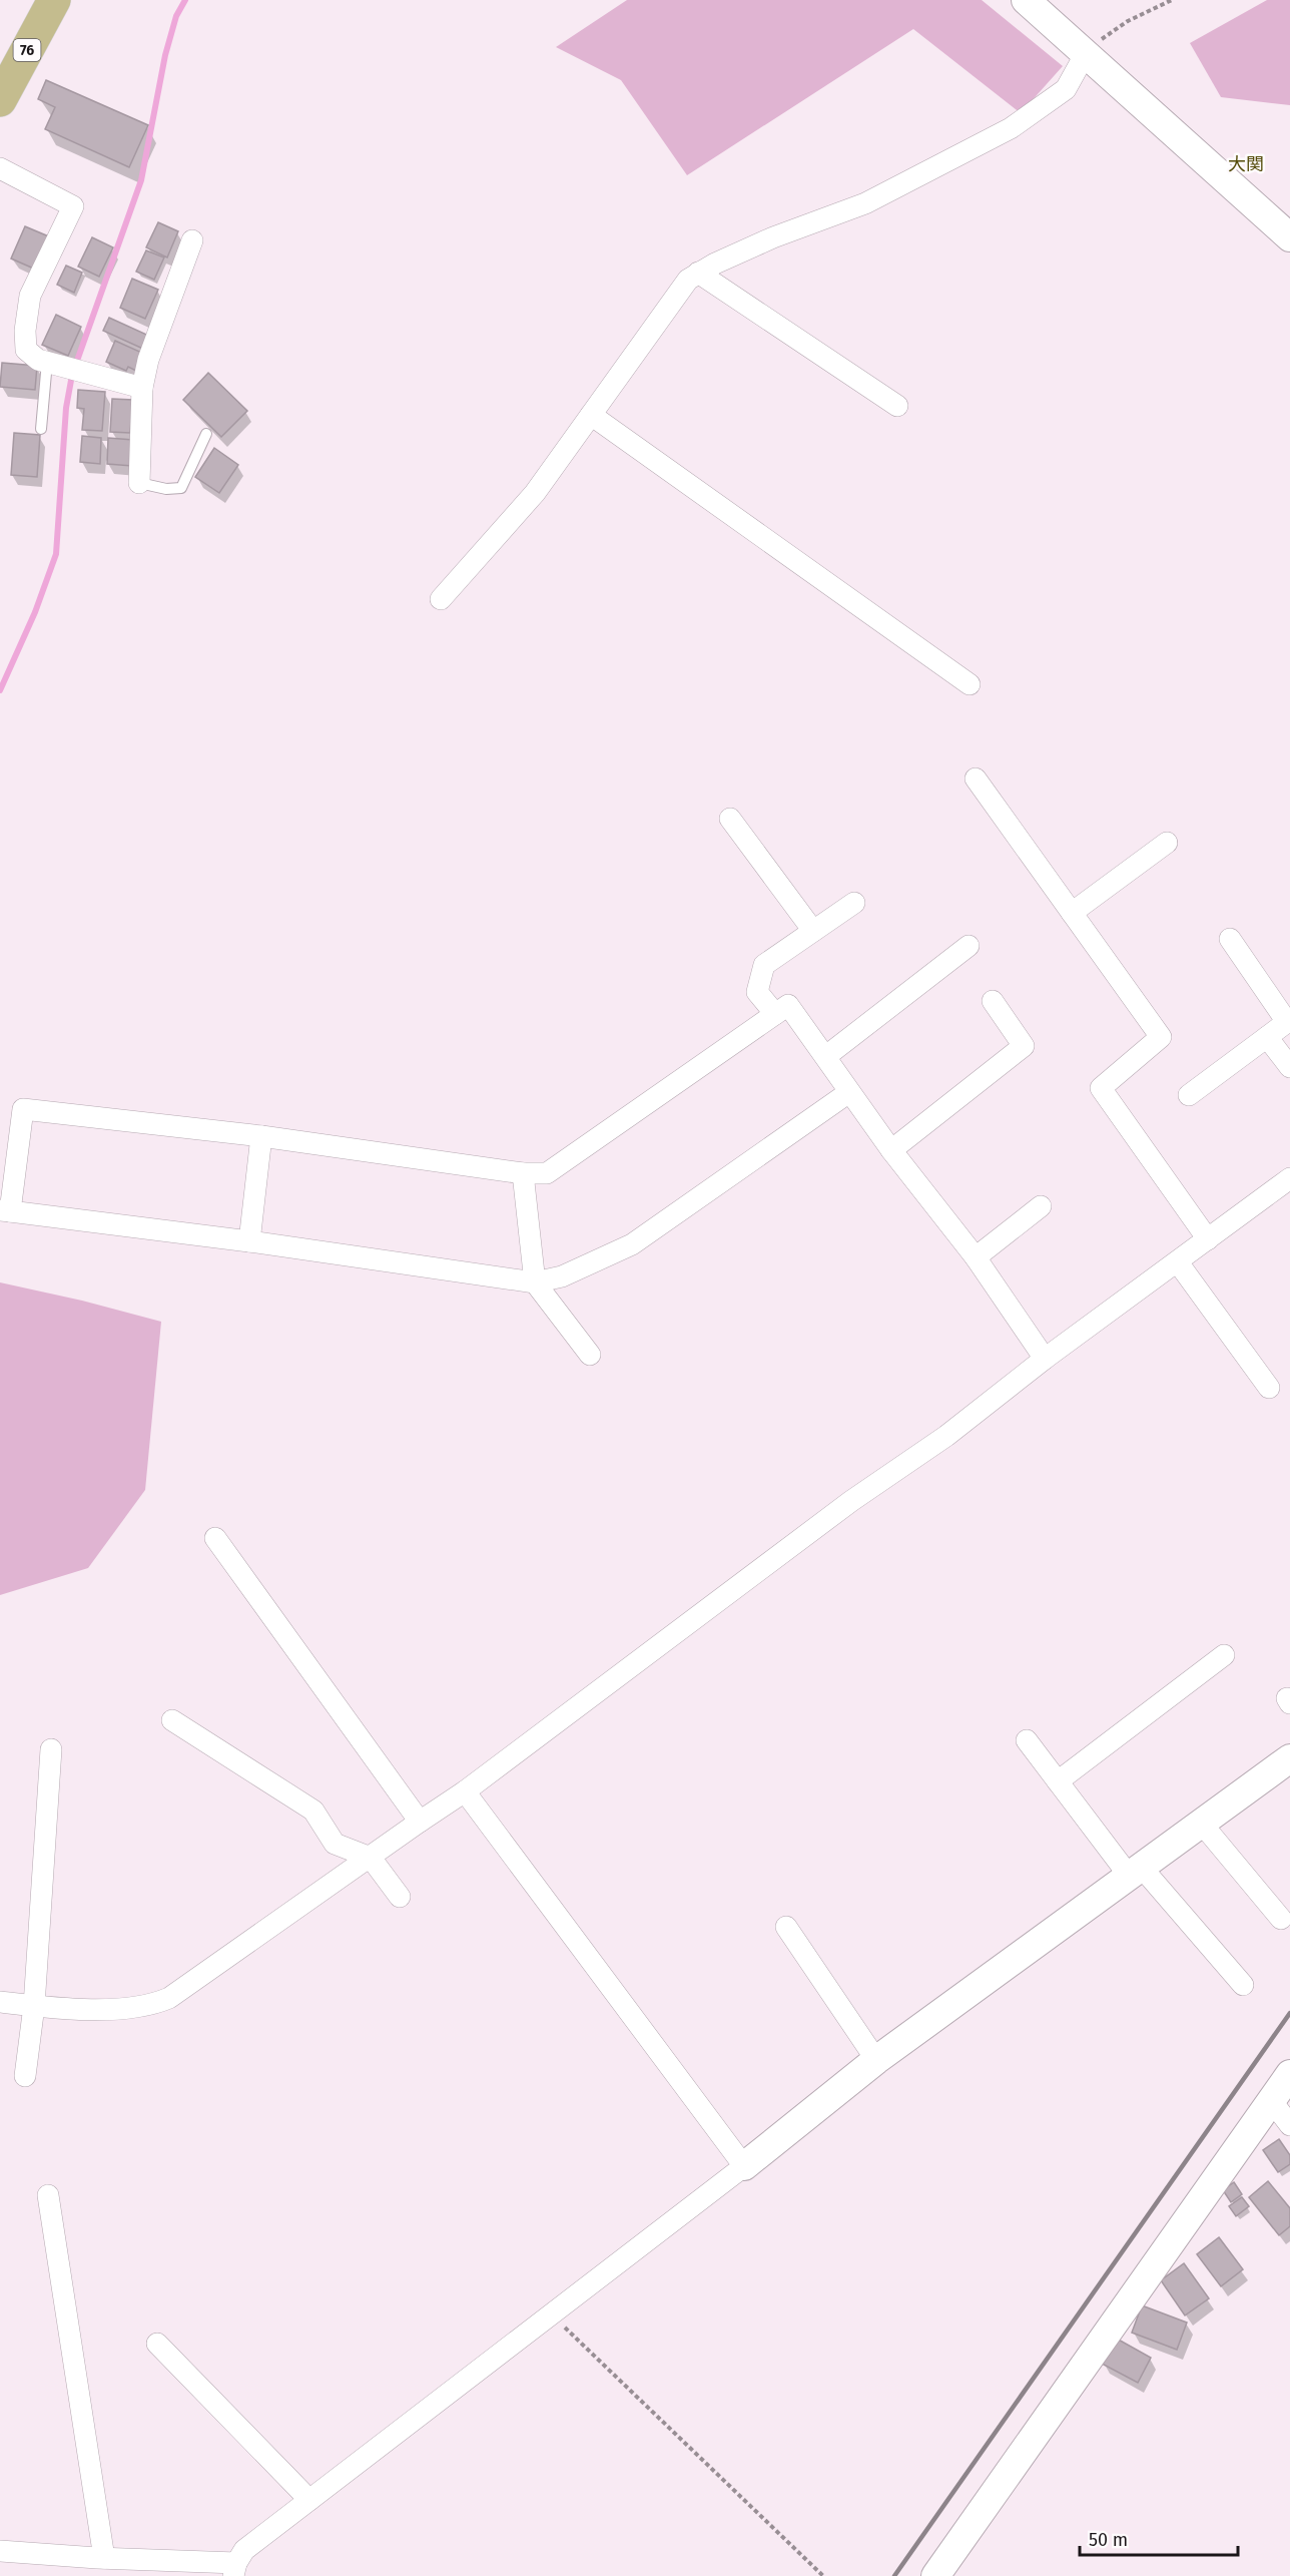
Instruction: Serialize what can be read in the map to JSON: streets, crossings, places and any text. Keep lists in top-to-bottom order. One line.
{"streets":{"main road":["76"]},"districts":["大関"],"scale_bar":"50 m"}
